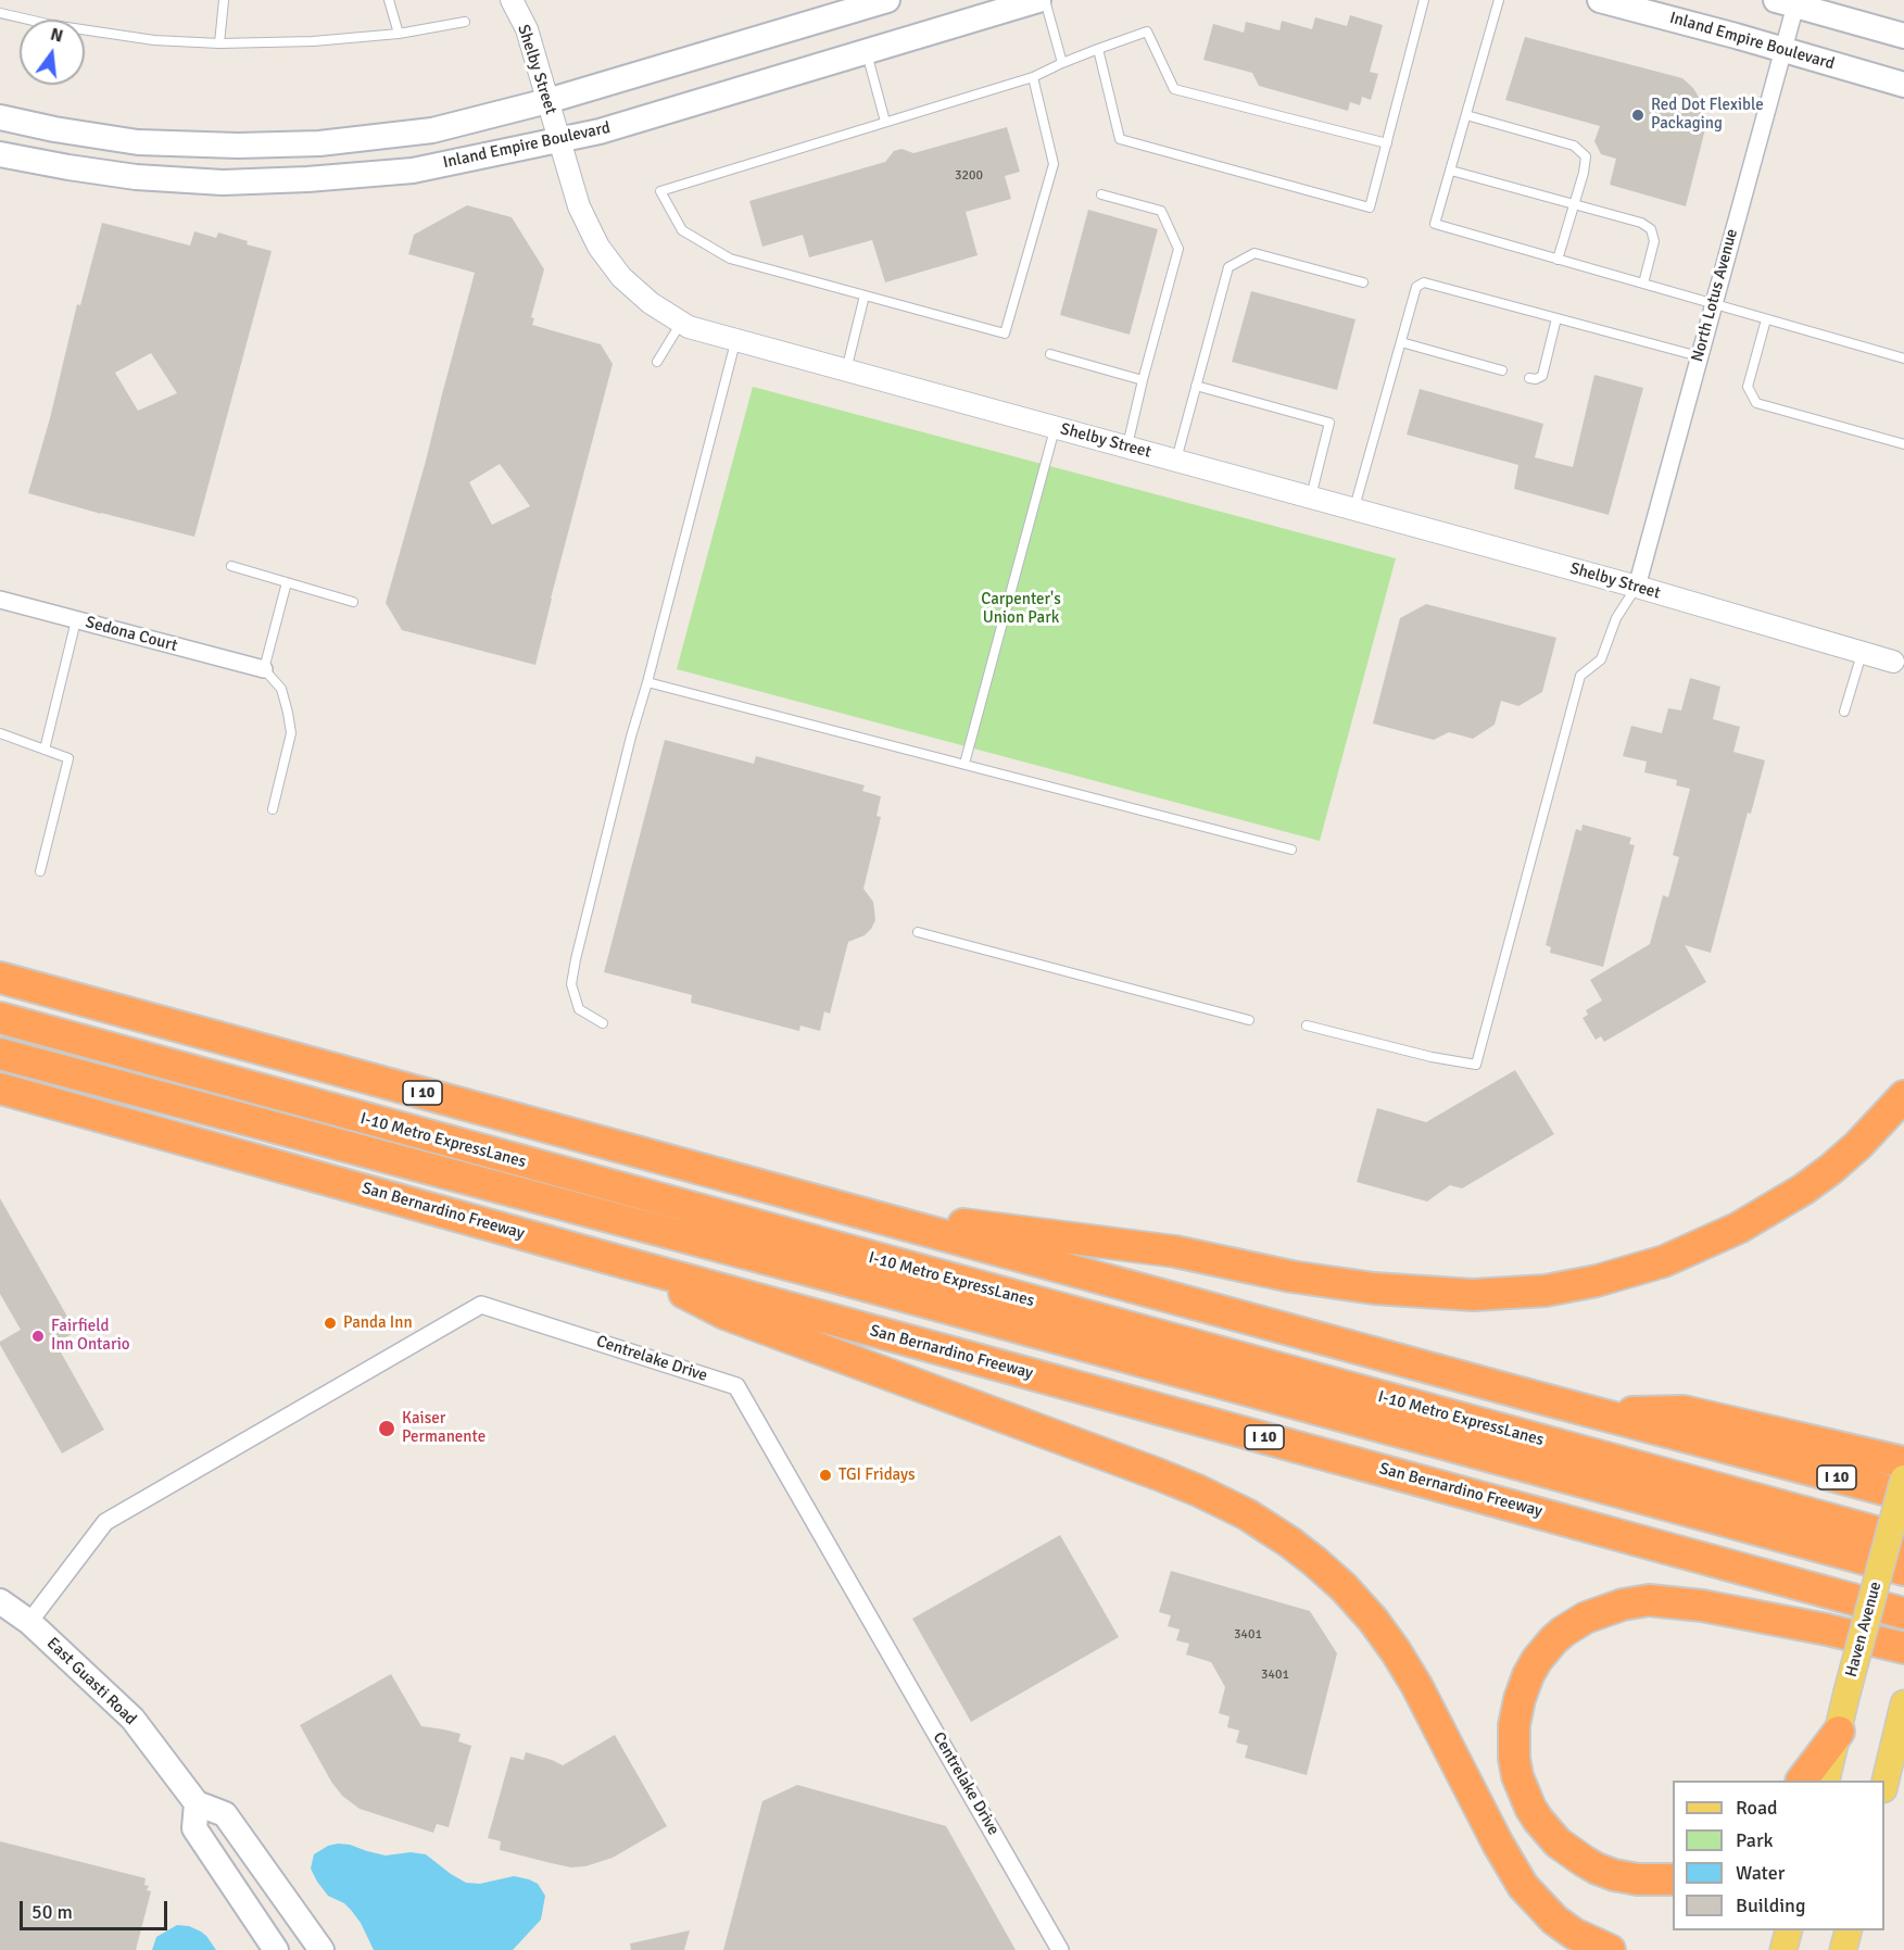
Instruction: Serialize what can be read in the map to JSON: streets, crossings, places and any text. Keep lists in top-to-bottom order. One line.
{"streets":{"highway":["I 10","I-10 Metro ExpressLanes","San Bernardino Freeway"],"main road":["Inland Empire Boulevard","Haven Avenue","East Guasti Road"],"street":["Shelby Street","North Lotus Avenue","Sedona Court","Centrelake Drive"]},"crossings":[["Inland Empire Boulevard","Shelby Street"],["Inland Empire Boulevard","North Lotus Avenue"],["Shelby Street","North Lotus Avenue"],["Centrelake Drive","East Guasti Road"]],"parks":["Carpenter's Union Park"],"places":["Red Dot Flexible Packaging","Panda Inn","Fairfield Inn Ontario","Kaiser Permanente","TGI Fridays"],"house_numbers":["3200","3401","3401"],"legend":["Road","Park","Water","Building"],"scale_bar":"50 m","north":"top"}
